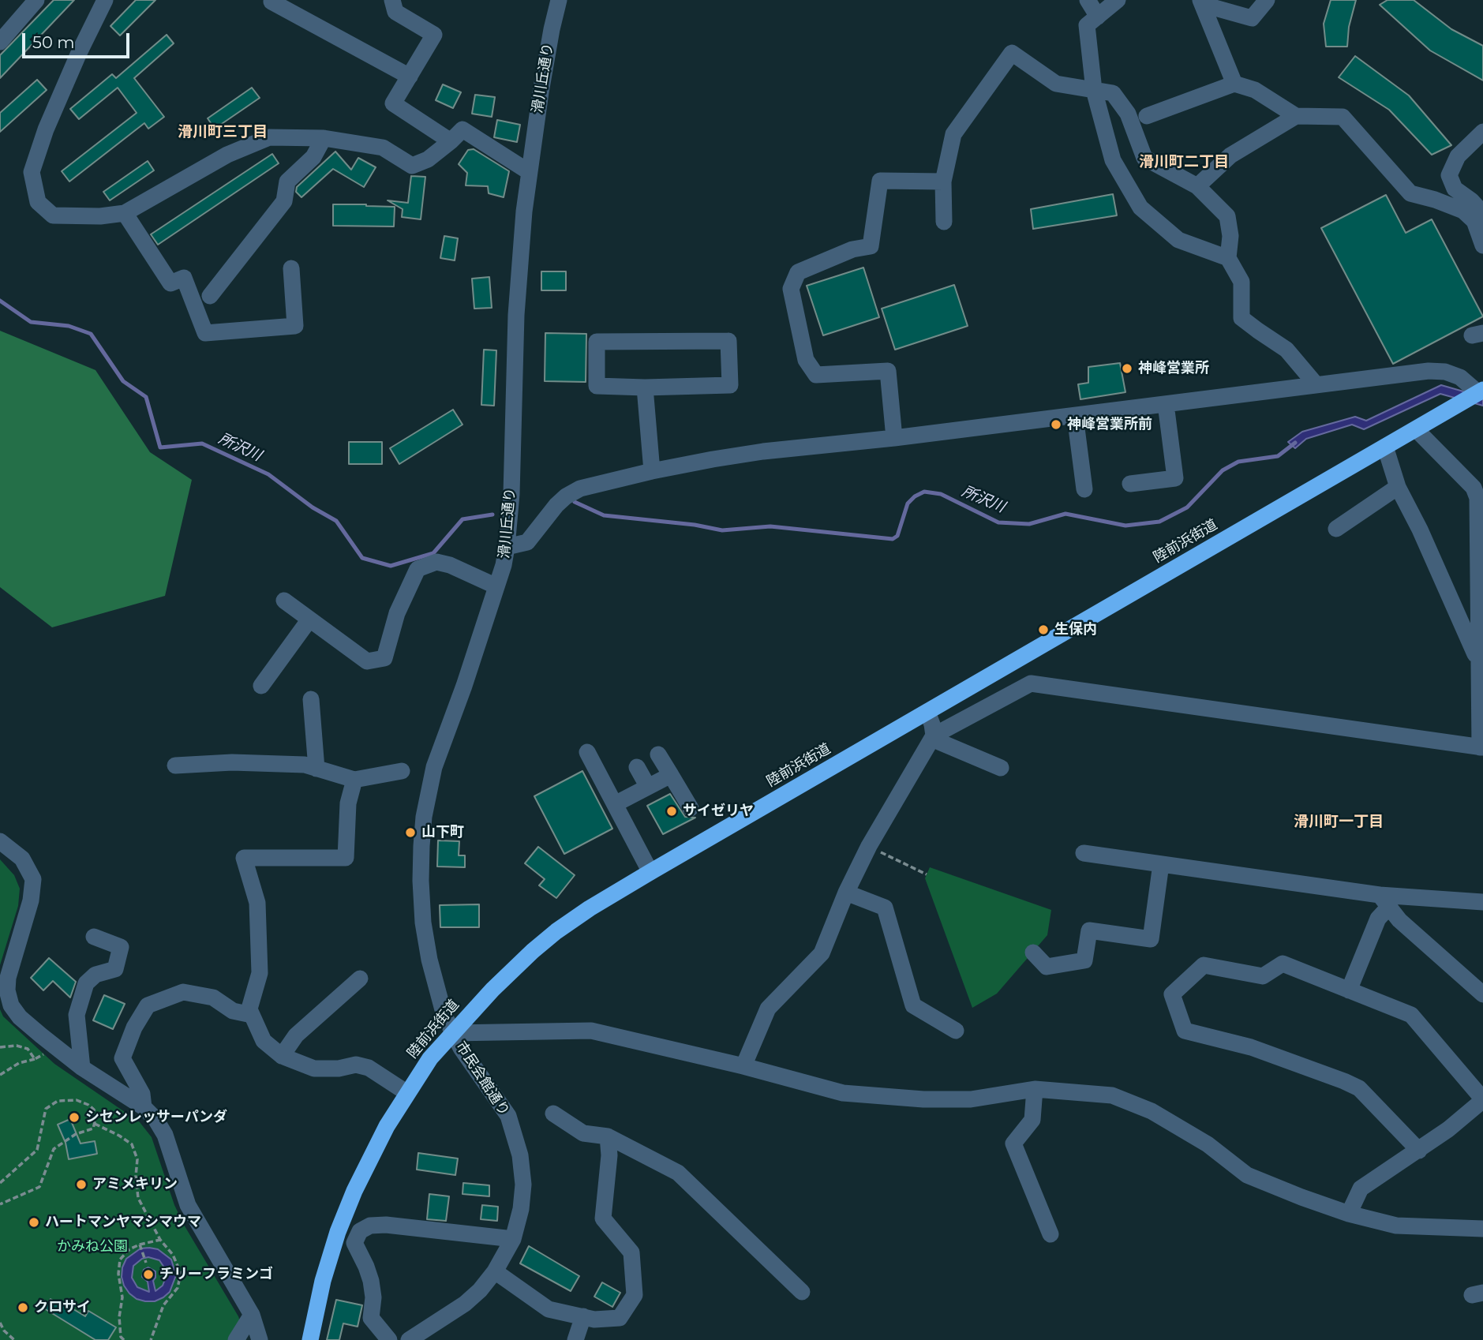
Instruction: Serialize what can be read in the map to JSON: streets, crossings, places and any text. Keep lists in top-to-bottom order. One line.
{"streets":{"highway":["陸前浜街道"],"street":["滑川丘通り","市民会館通り"]},"crossings":[["滑川丘通り","陸前浜街道"],["滑川丘通り","市民会館通り"],["陸前浜街道","市民会館通り"]],"districts":["滑川町三丁目","滑川町二丁目","滑川町一丁目"],"water":["所沢川"],"parks":["かみね公園"],"places":["神峰営業所","神峰営業所前","生保内","サイゼリヤ","山下町","シセンレッサーパンダ","アミメキリン","ハートマンヤマシマウマ","チリーフラミンゴ","クロサイ"],"scale_bar":"50 m"}
